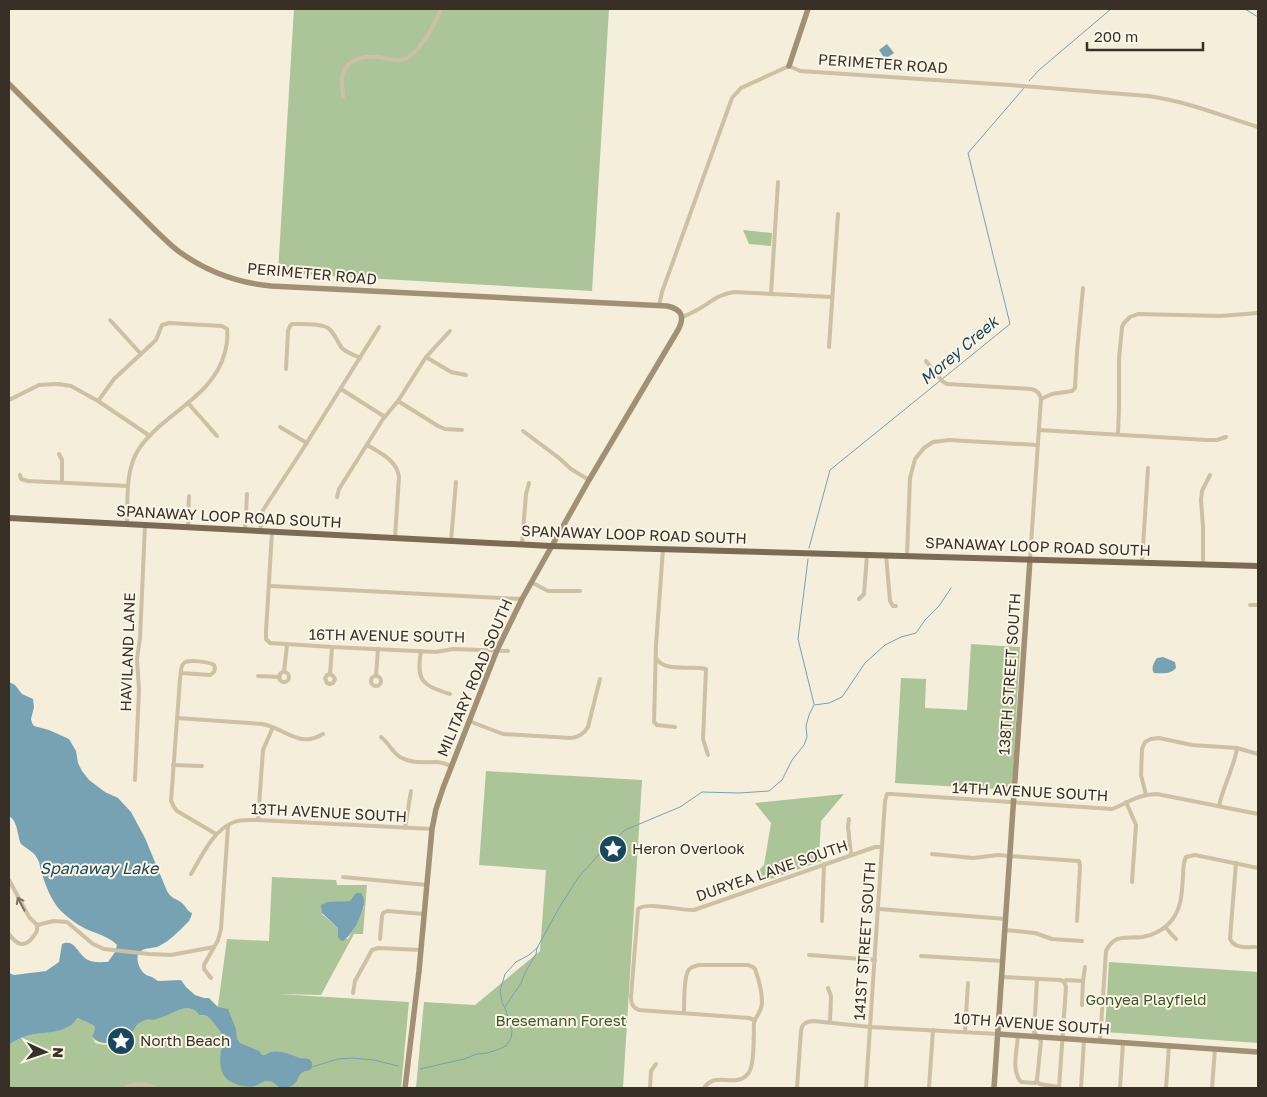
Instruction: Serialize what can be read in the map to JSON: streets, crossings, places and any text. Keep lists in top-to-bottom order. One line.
{"streets":{"main road":["SPANAWAY LOOP ROAD SOUTH"],"street":["PERIMETER ROAD","16TH AVENUE SOUTH","HAVILAND LANE","138TH STREET SOUTH","MILITARY ROAD SOUTH","14TH AVENUE SOUTH","13TH AVENUE SOUTH","DURYEA LANE SOUTH","141ST STREET SOUTH","10TH AVENUE SOUTH"]},"crossings":[["PERIMETER ROAD","MILITARY ROAD SOUTH"],["SPANAWAY LOOP ROAD SOUTH","HAVILAND LANE"],["SPANAWAY LOOP ROAD SOUTH","138TH STREET SOUTH"],["SPANAWAY LOOP ROAD SOUTH","MILITARY ROAD SOUTH"],["16TH AVENUE SOUTH","MILITARY ROAD SOUTH"],["138TH STREET SOUTH","14TH AVENUE SOUTH"],["138TH STREET SOUTH","10TH AVENUE SOUTH"],["MILITARY ROAD SOUTH","13TH AVENUE SOUTH"],["14TH AVENUE SOUTH","141ST STREET SOUTH"],["DURYEA LANE SOUTH","141ST STREET SOUTH"],["141ST STREET SOUTH","10TH AVENUE SOUTH"]],"water":["Morey Creek","Spanaway Lake"],"parks":["Gonyea Playfield","Bresemann Forest"],"places":{"place":["Heron Overlook","North Beach"]},"scale_bar":"200 m","north":"right"}
